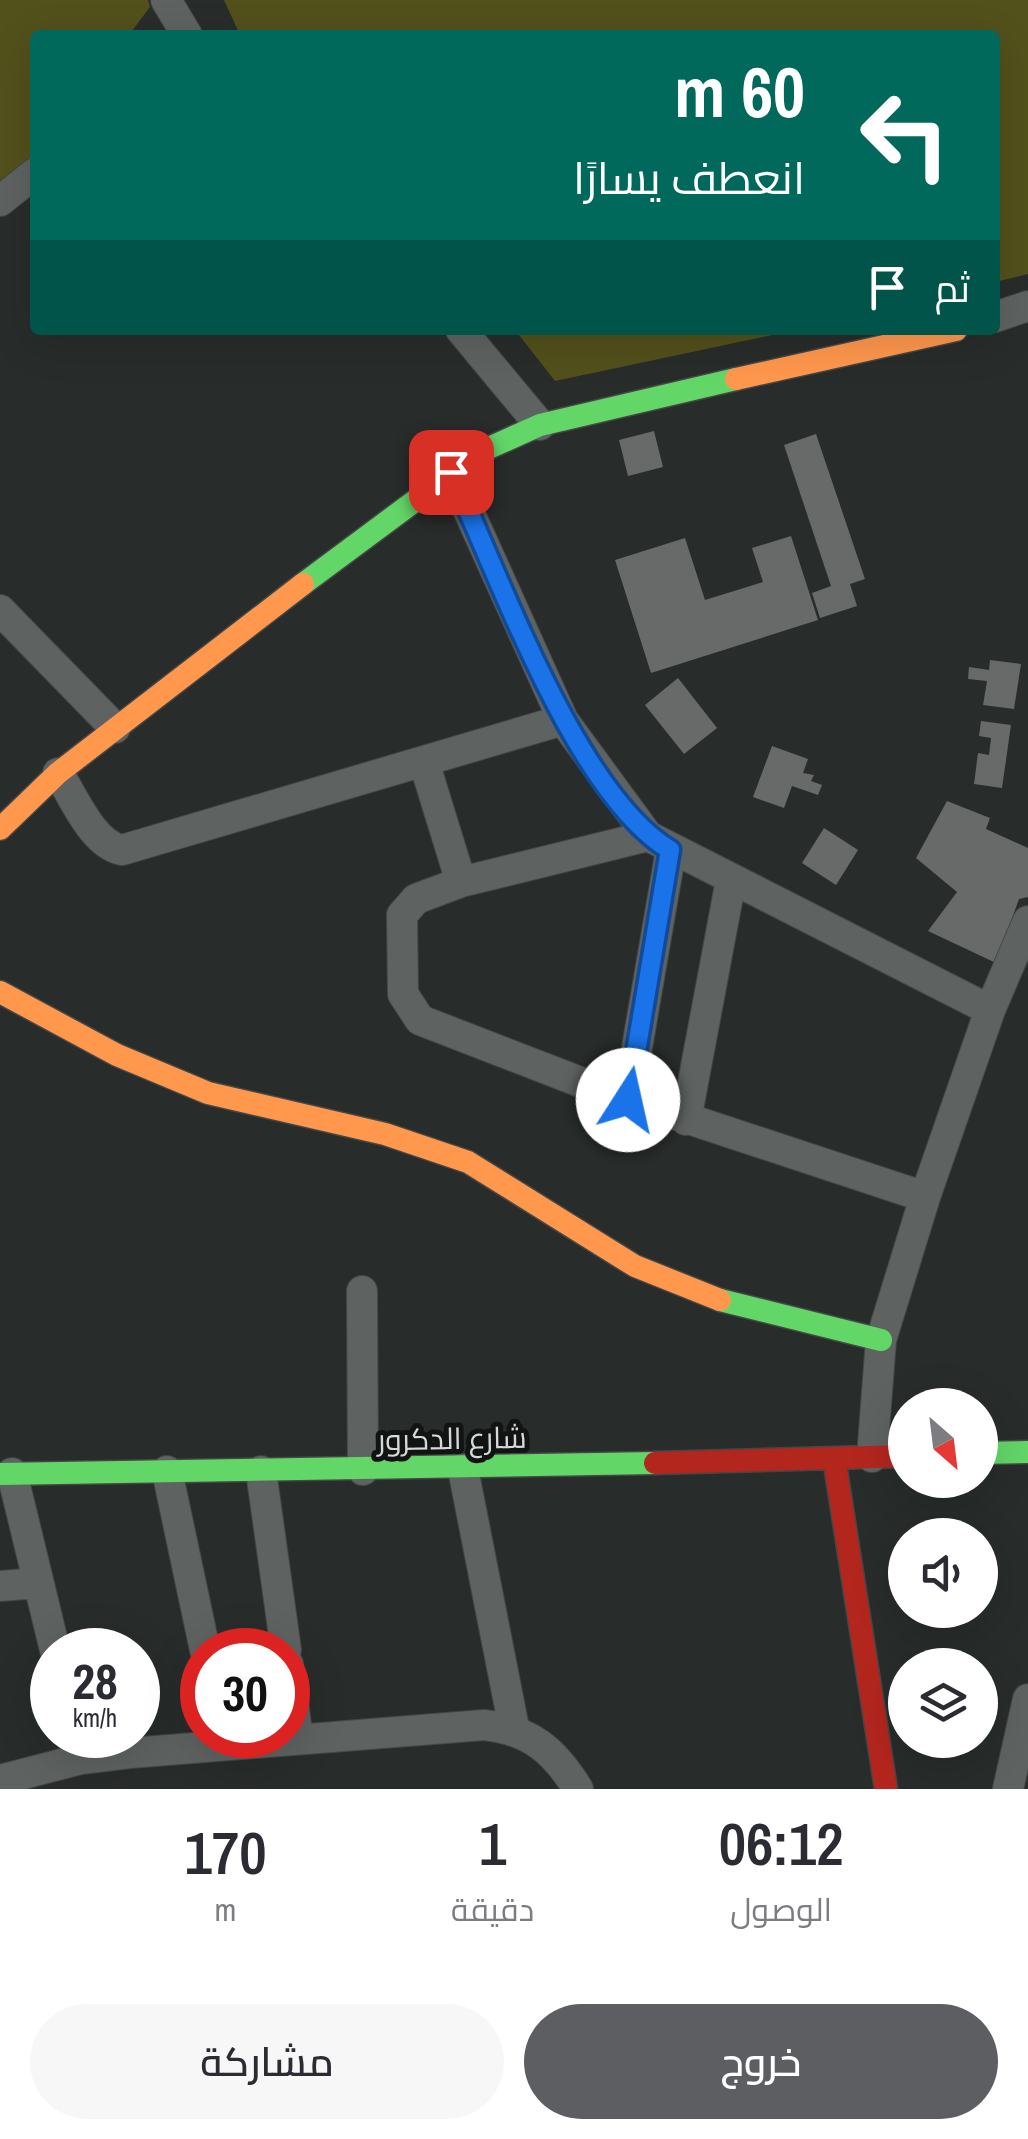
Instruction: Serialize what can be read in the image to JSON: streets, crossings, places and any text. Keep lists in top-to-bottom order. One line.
{"streets":{"street":["شارع الدكرور"]},"north":"bottom right","page":{"turn":["60 m","انعطف يسارًا"],"then":"ثم","speed":"28 km/h","limit":"30","eta":["06:12","الوصول","1","دقيقة","170","m"],"buttons":["خروج","مشاركة"]}}
